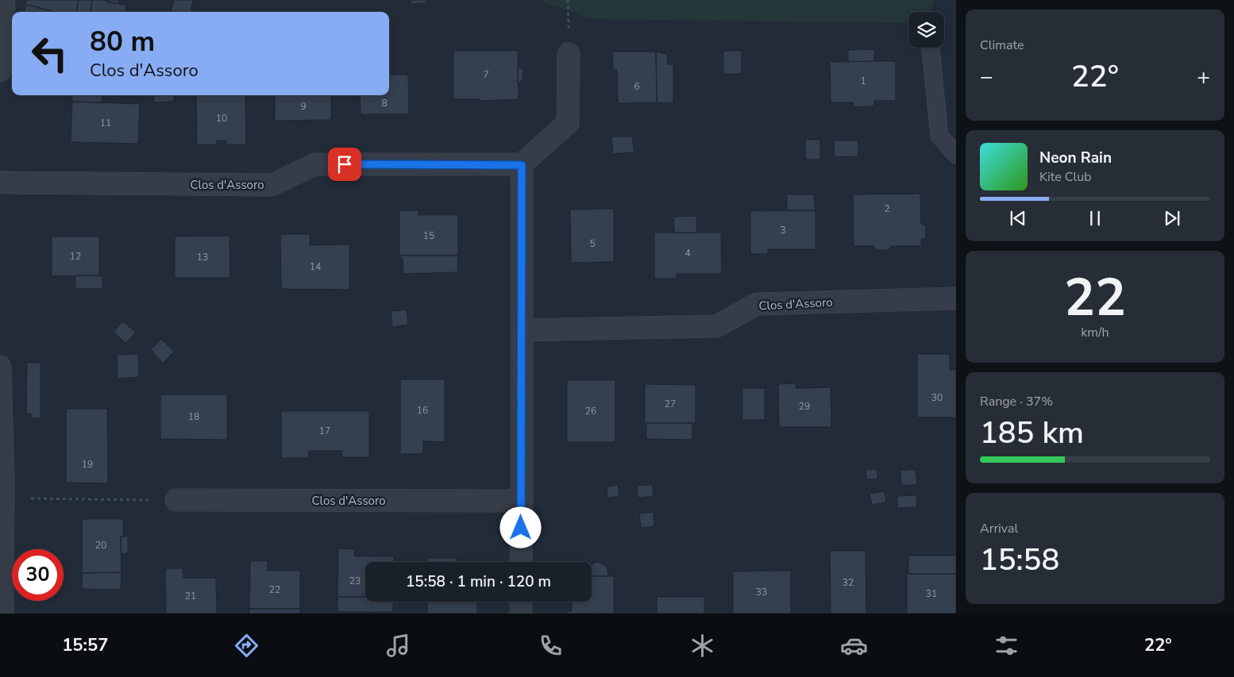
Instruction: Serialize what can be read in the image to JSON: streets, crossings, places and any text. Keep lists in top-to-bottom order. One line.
{"streets":{"street":["Clos d'Assoro"]},"house_numbers":["7","1","6","8","9","10","11","2","3","15","5","4","12","13","14","30","27","29","16","26","18","17","19","20","23","32","22","33","31","21"],"page":{"tile":["Climate",["22","km/h"],["Range · 37%","185 km"],["Arrival","15:58"]],"turn":["80 m","Clos d'Assoro"],"heat":["−","22°","+"],"song":["Neon Rain","Kite Club"],"limit":"30","trip":"15:58 · 1 min · 120 m","tabs":["15:57","22°"]}}
